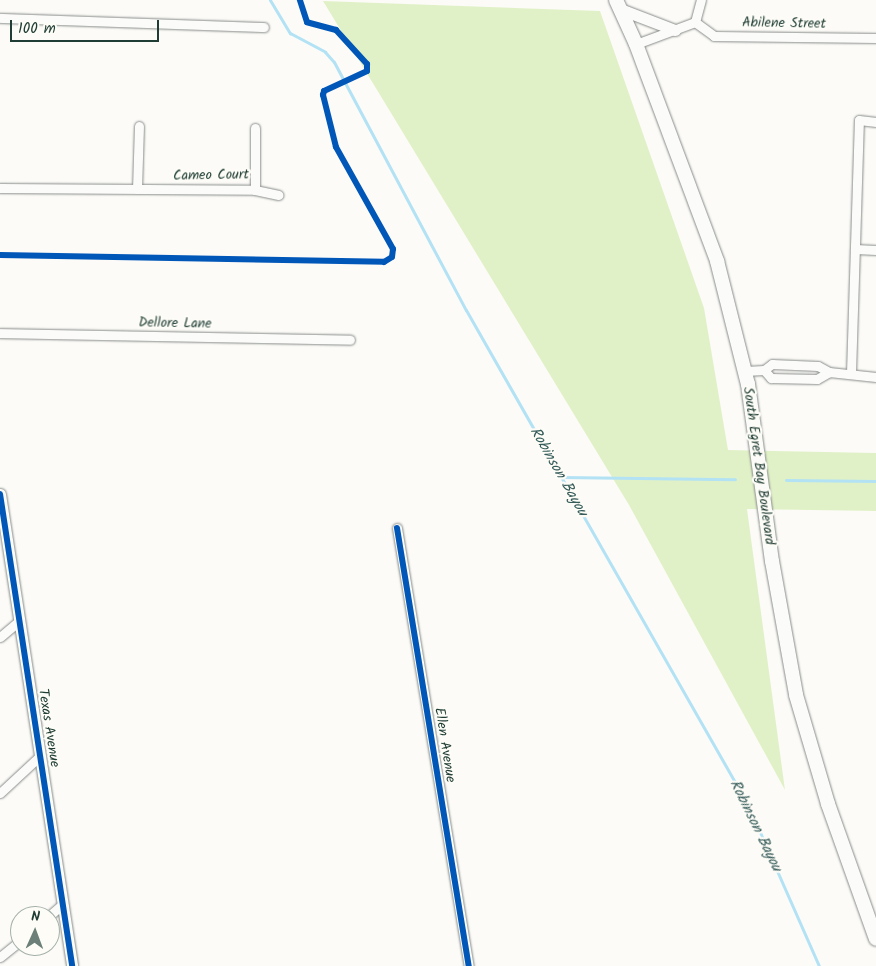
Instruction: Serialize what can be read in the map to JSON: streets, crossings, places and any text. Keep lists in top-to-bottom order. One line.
{"streets":{"main road":["South Egret Bay Boulevard"],"street":["Abilene Street","Cameo Court","Dellore Lane","Texas Avenue","Ellen Avenue"]},"water":["Robinson Bayou"],"scale_bar":"100 m","north":"top"}
